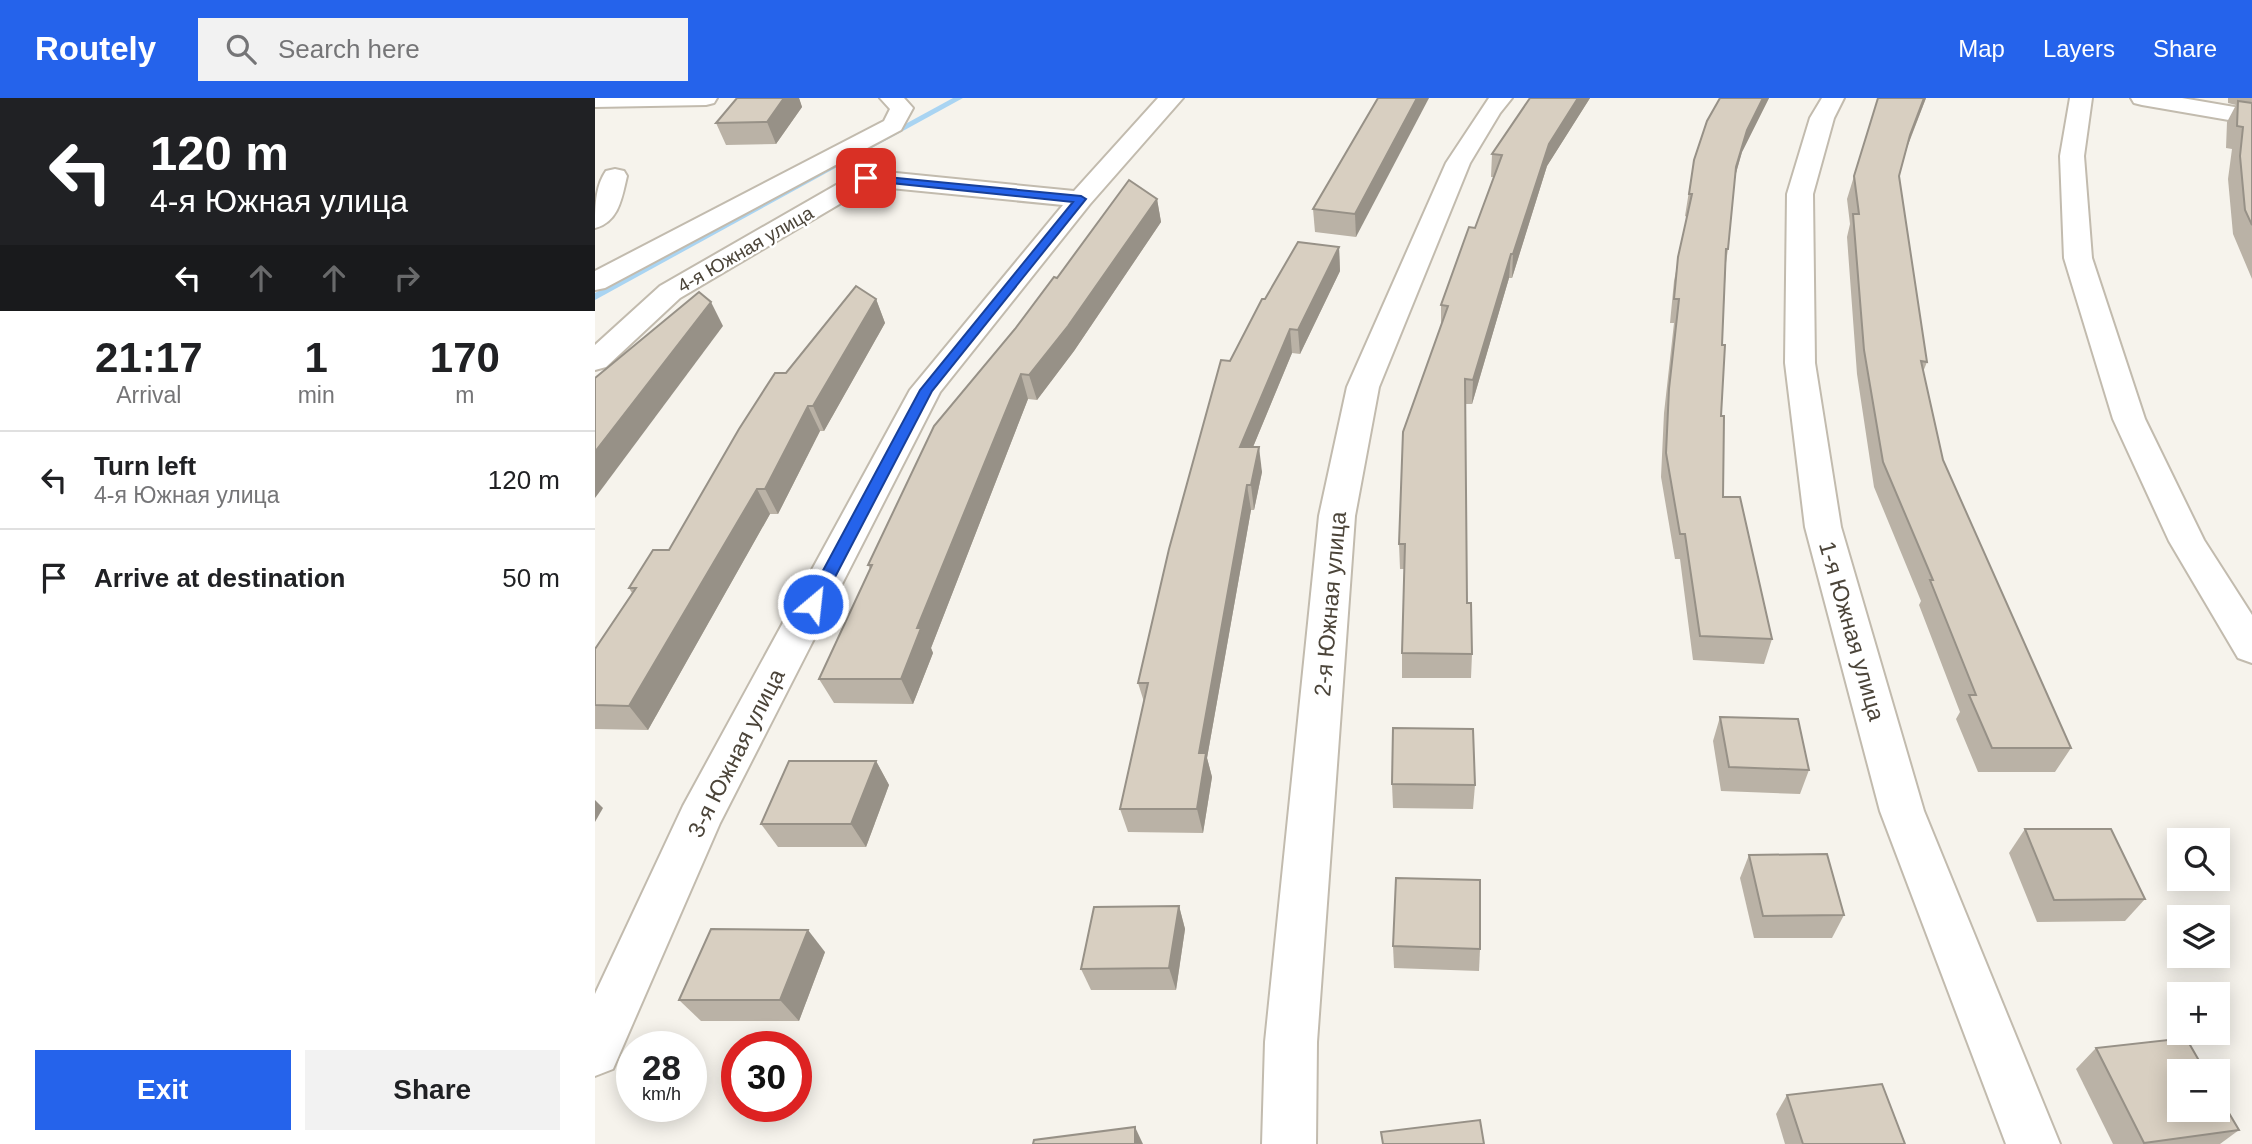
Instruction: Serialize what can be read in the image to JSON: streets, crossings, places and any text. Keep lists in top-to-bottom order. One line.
{"streets":{"street":["4-я Южная улица","2-я Южная улица","1-я Южная улица","3-я Южная улица"]},"crossings":[["4-я Южная улица","3-я Южная улица"]],"page":{"header":"Routely","search":"Search here","nav":["Map","Layers","Share"],"turn":["120 m","4-я Южная улица"],"eta":["21:17","Arrival","1","min","170","m"],"list":[{"name":"Turn left","note":"4-я Южная улица","value":"120 m"},{"name":"Arrive at destination","value":"50 m"}],"map_buttons":["+","−"],"speed":"28 km/h","limit":"30","buttons":["Exit","Share"]}}
